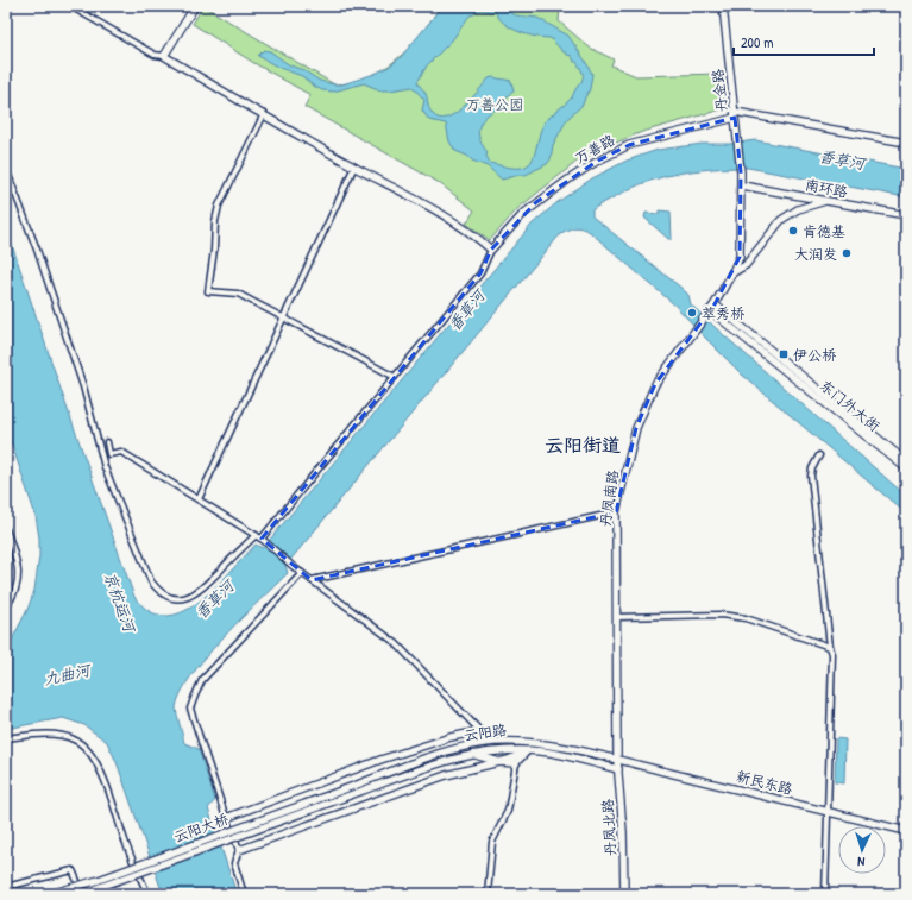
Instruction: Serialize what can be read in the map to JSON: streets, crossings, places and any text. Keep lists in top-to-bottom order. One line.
{"streets":{"street":["丹金路","万善路","南环路","东门外大街","丹凤南路","云阳路","新民东路","云阳大桥","丹凤北路"]},"crossings":[["丹金路","万善路"],["丹金路","南环路"],["丹金路","丹凤南路"],["南环路","丹凤南路"],["东门外大街","丹凤南路"],["丹凤南路","云阳路"],["丹凤南路","新民东路"],["丹凤南路","丹凤北路"],["云阳路","新民东路"],["云阳路","云阳大桥"],["云阳路","丹凤北路"],["新民东路","丹凤北路"]],"districts":["云阳街道"],"water":["香草河","京杭运河","九曲河"],"parks":["万善公园"],"places":{"other":["肯德基","大润发","萃秀桥"],"transit":["伊公桥"]},"scale_bar":"200 m","north":"bottom"}
